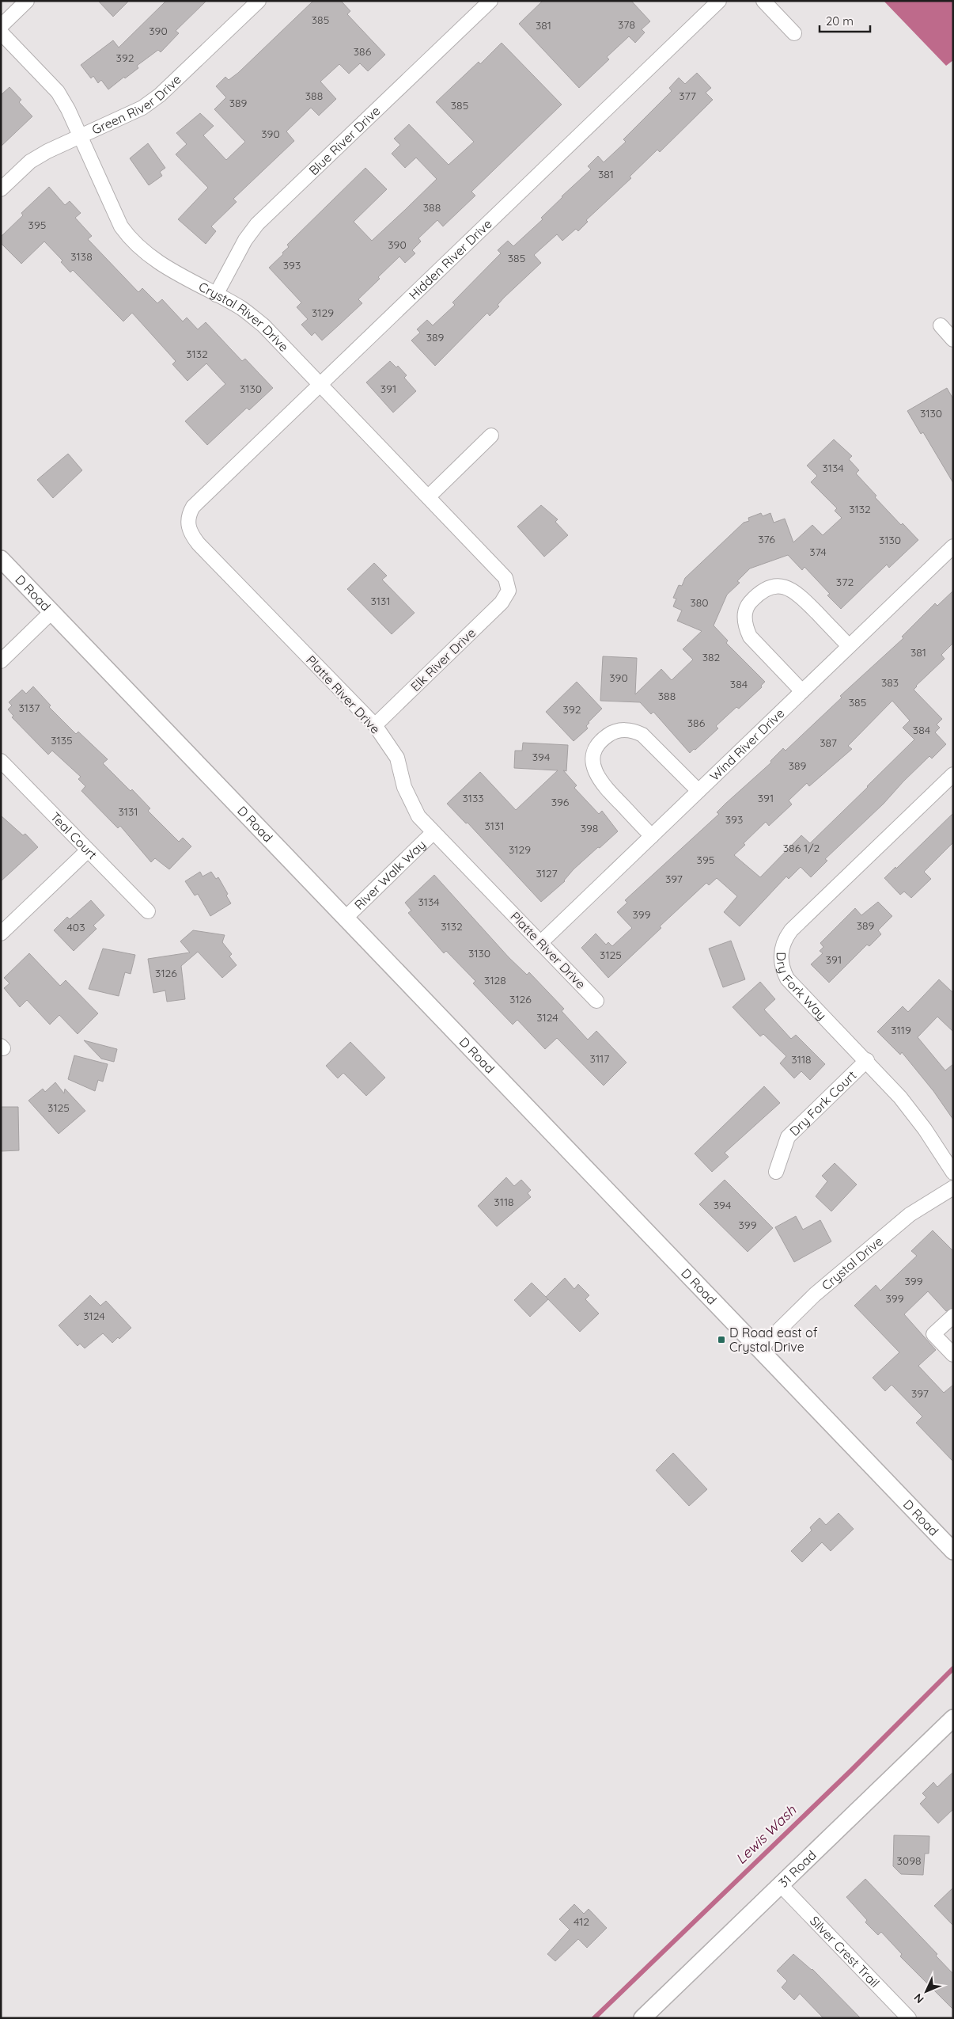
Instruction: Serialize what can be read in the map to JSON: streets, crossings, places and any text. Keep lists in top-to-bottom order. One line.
{"streets":{"street":["Green River Drive","Blue River Drive","Hidden River Drive","Crystal River Drive","D Road","Elk River Drive","Platte River Drive","Wind River Drive","Teal Court","River Walk Way","Dry Fork Way","Dry Fork Court","Crystal Drive","31 Road","Silver Crest Trail"]},"crossings":[["Green River Drive","Crystal River Drive"],["Blue River Drive","Crystal River Drive"],["Hidden River Drive","Crystal River Drive"],["Hidden River Drive","Platte River Drive"],["Crystal River Drive","Elk River Drive"],["D Road","River Walk Way"],["D Road","Crystal Drive"],["Elk River Drive","Platte River Drive"],["Platte River Drive","Wind River Drive"],["Platte River Drive","River Walk Way"],["Dry Fork Way","Dry Fork Court"],["31 Road","Silver Crest Trail"]],"water":["Lewis Wash"],"places":{"transit":["D Road east of Crystal Drive"]},"house_numbers":["385","378","381","390","386","392","388","377","389","385","390","381","388","395","390","3138","385","393","3129","389","3132","3130","391","3130","3134","3132","376","3130","374","372","3131","380","381","382","390","383","384","388","385","3137","392","386","384","3135","387","394","389","3133","391","396","3131","393","3131","398","386 1/2","3129","395","3127","397","3134","399","389","3132","403","3130","3125","391","3126","3128","3126","3124","3119","3117","3118","3125","3118","394","399","399","399","3124","397","3098","412"],"scale_bar":"20 m","north":"bottom left"}
